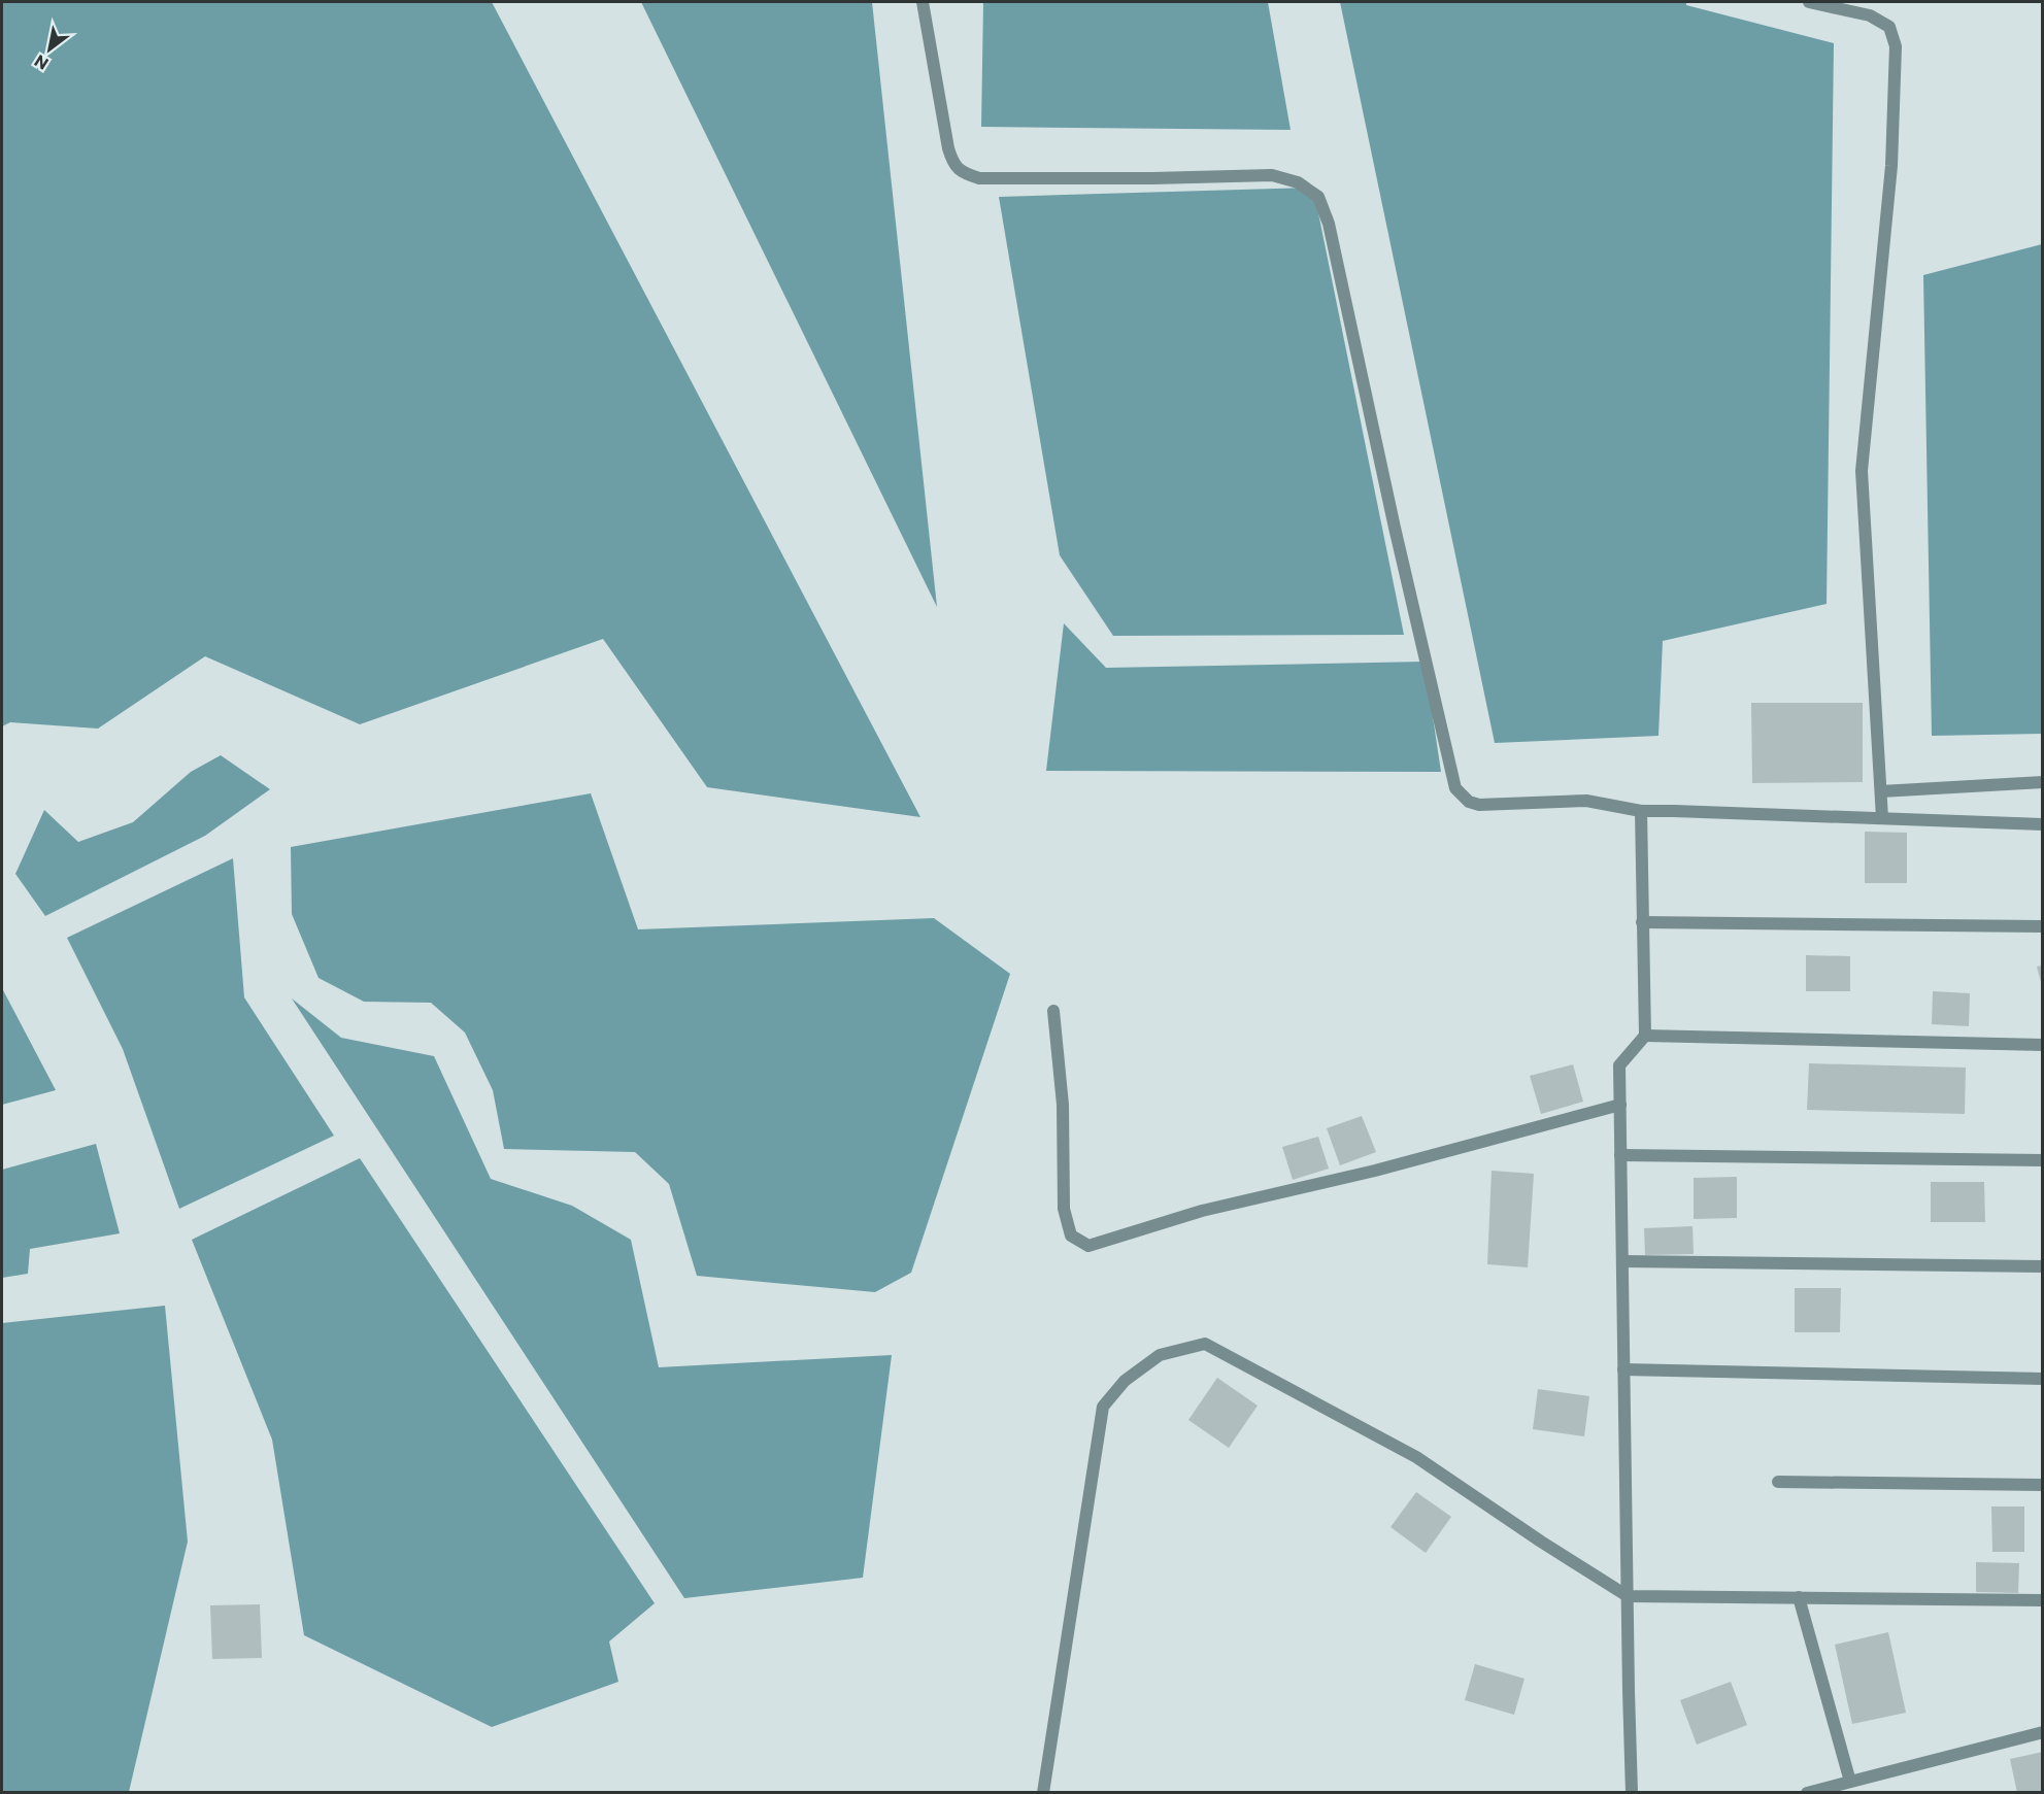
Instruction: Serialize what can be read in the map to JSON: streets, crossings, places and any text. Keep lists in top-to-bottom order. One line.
{"north":"bottom left"}
